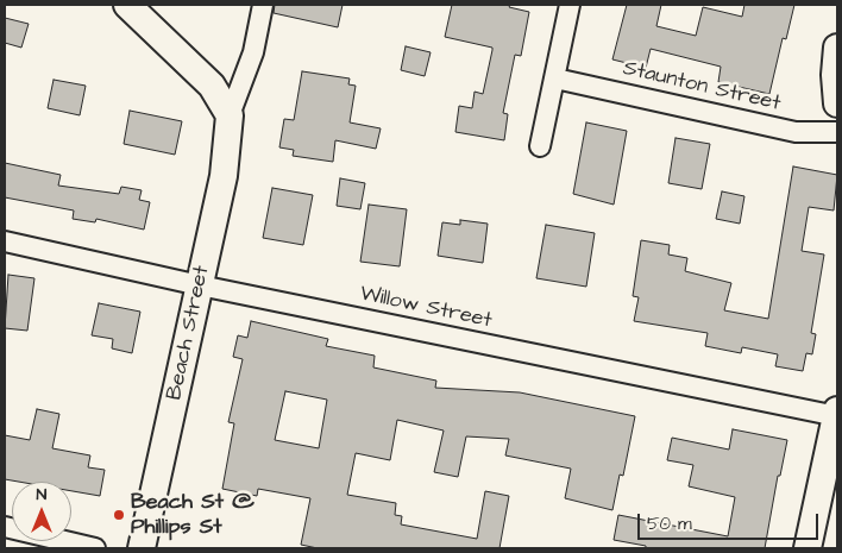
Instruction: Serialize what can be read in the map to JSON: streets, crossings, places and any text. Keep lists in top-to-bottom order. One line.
{"streets":{"street":["Staunton Street","Willow Street","Beach Street"]},"crossings":[["Willow Street","Beach Street"]],"places":["Beach St @ Phillips St"],"scale_bar":"50 m","north":"top"}
